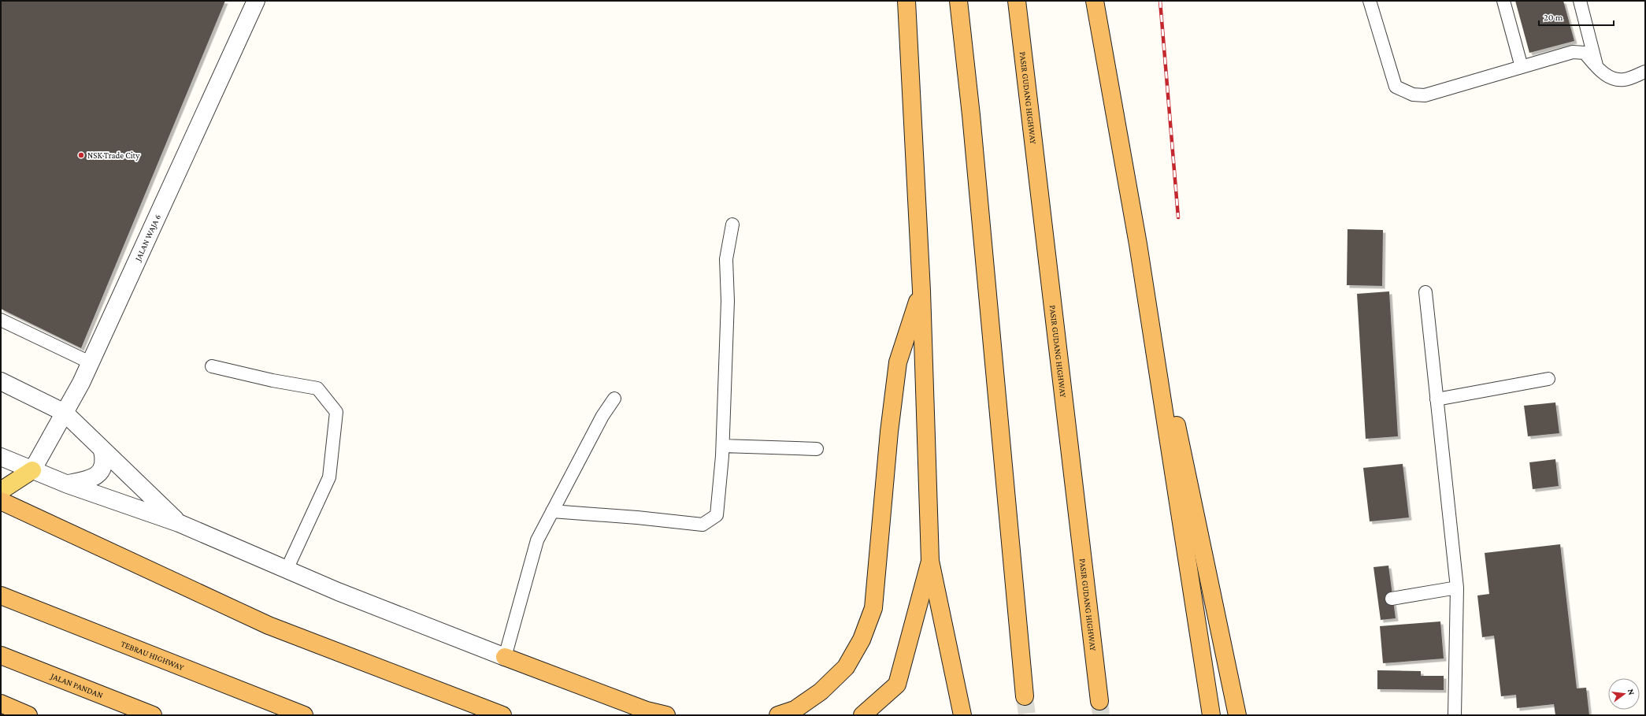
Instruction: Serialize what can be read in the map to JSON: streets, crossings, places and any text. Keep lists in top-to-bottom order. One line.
{"streets":{"highway":["PASIR GUDANG HIGHWAY","TEBRAU HIGHWAY","JALAN PANDAN"],"street":["JALAN WAJA 6"]},"places":["NSK Trade City"],"scale_bar":"20 m","north":"right"}
